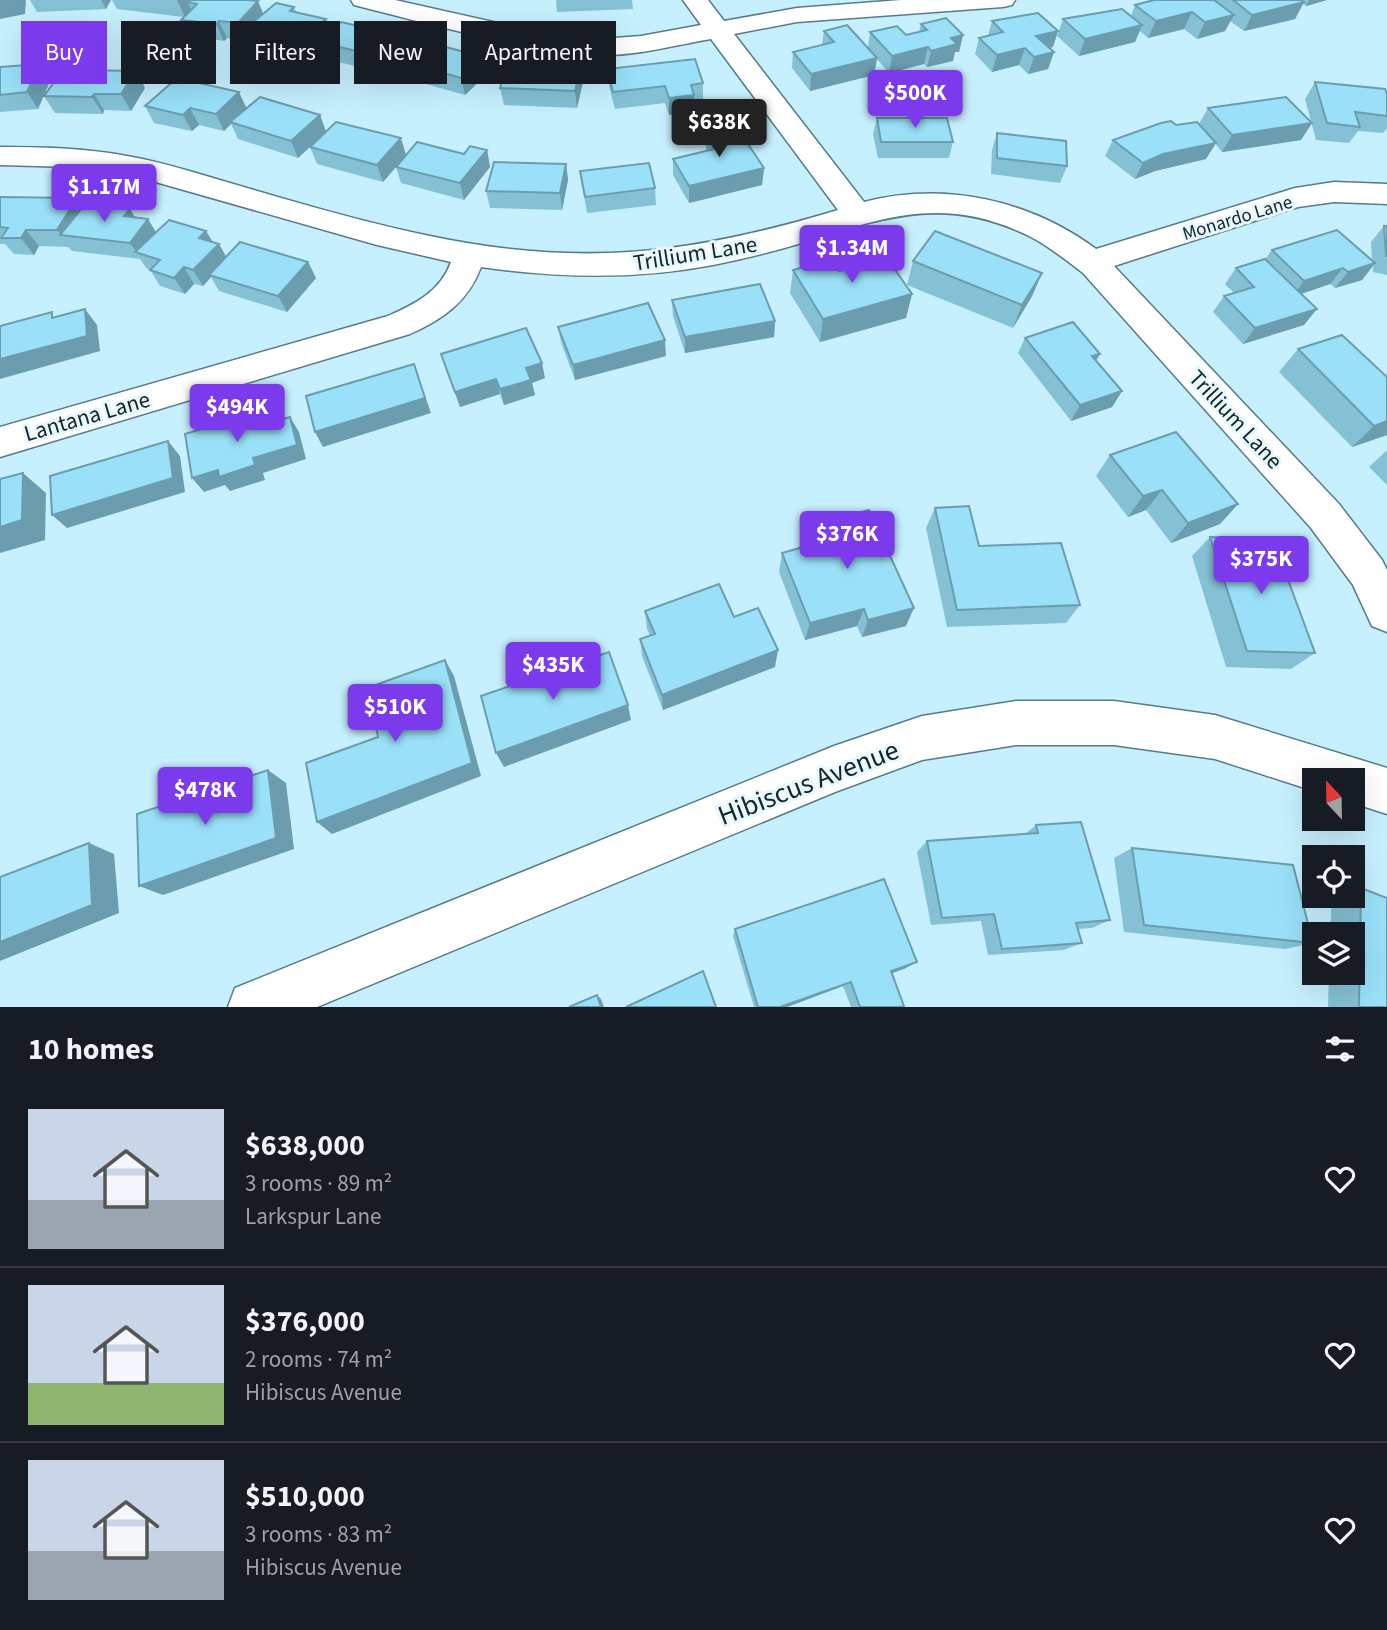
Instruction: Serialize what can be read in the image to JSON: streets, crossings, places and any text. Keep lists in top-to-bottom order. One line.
{"streets":{"street":["Monardo Lane","Trillium Lane","Lantana Lane","Hibiscus Avenue"]},"crossings":[["Monardo Lane","Trillium Lane"],["Trillium Lane","Lantana Lane"]],"north":"top","page":{"chip":["Buy","Rent","Filters","New","Apartment"],"price":["$500K","$638K","$1.17M","$1.34M","$494K","$376K","$375K","$435K","$510K","$478K"],"heading":"10 homes","list":[{"name":"$638,000","note":"3 rooms · 89 m² · Larkspur Lane"},{"name":"$376,000","note":"2 rooms · 74 m² · Hibiscus Avenue"},{"name":"$510,000","note":"3 rooms · 83 m² · Hibiscus Avenue"}]}}
